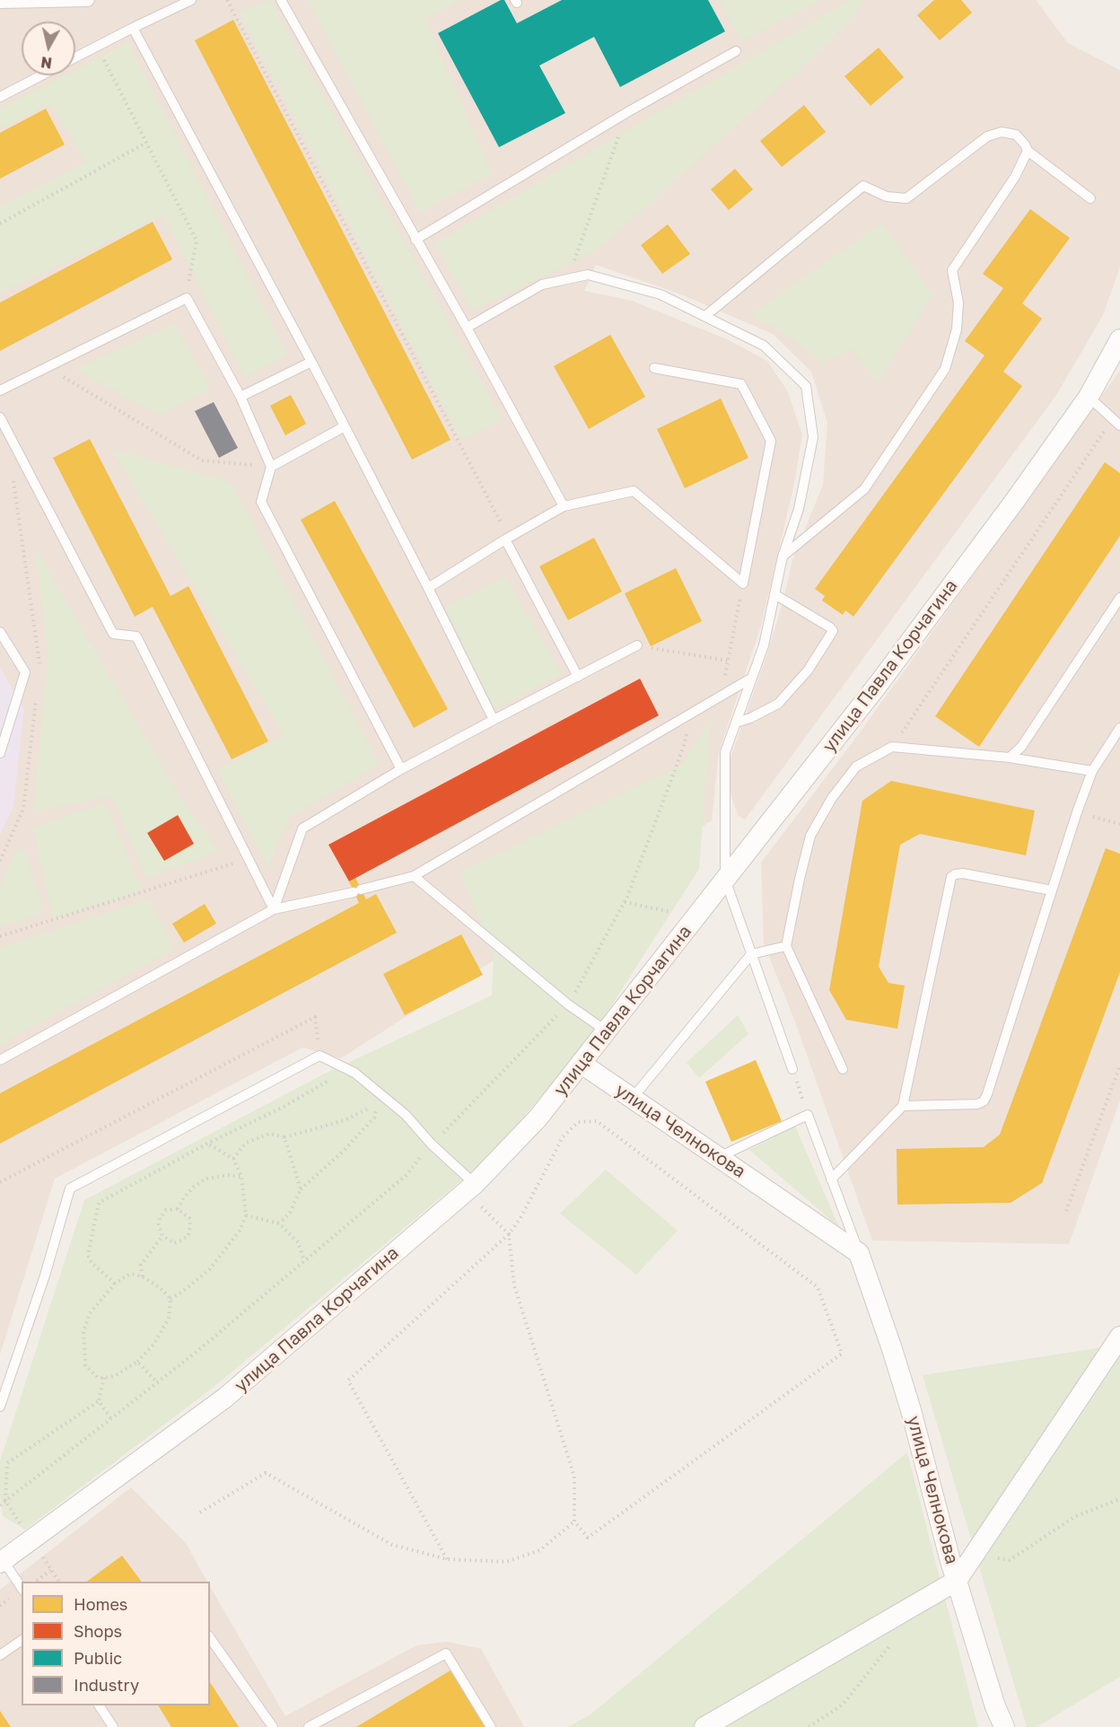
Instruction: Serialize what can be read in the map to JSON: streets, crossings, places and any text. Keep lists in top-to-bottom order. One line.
{"streets":{"street":["улица Павла Корчагина","улица Челнокова"]},"crossings":[["улица Павла Корчагина","улица Челнокова"]],"legend":["Homes","Shops","Public","Industry"],"north":"bottom"}
